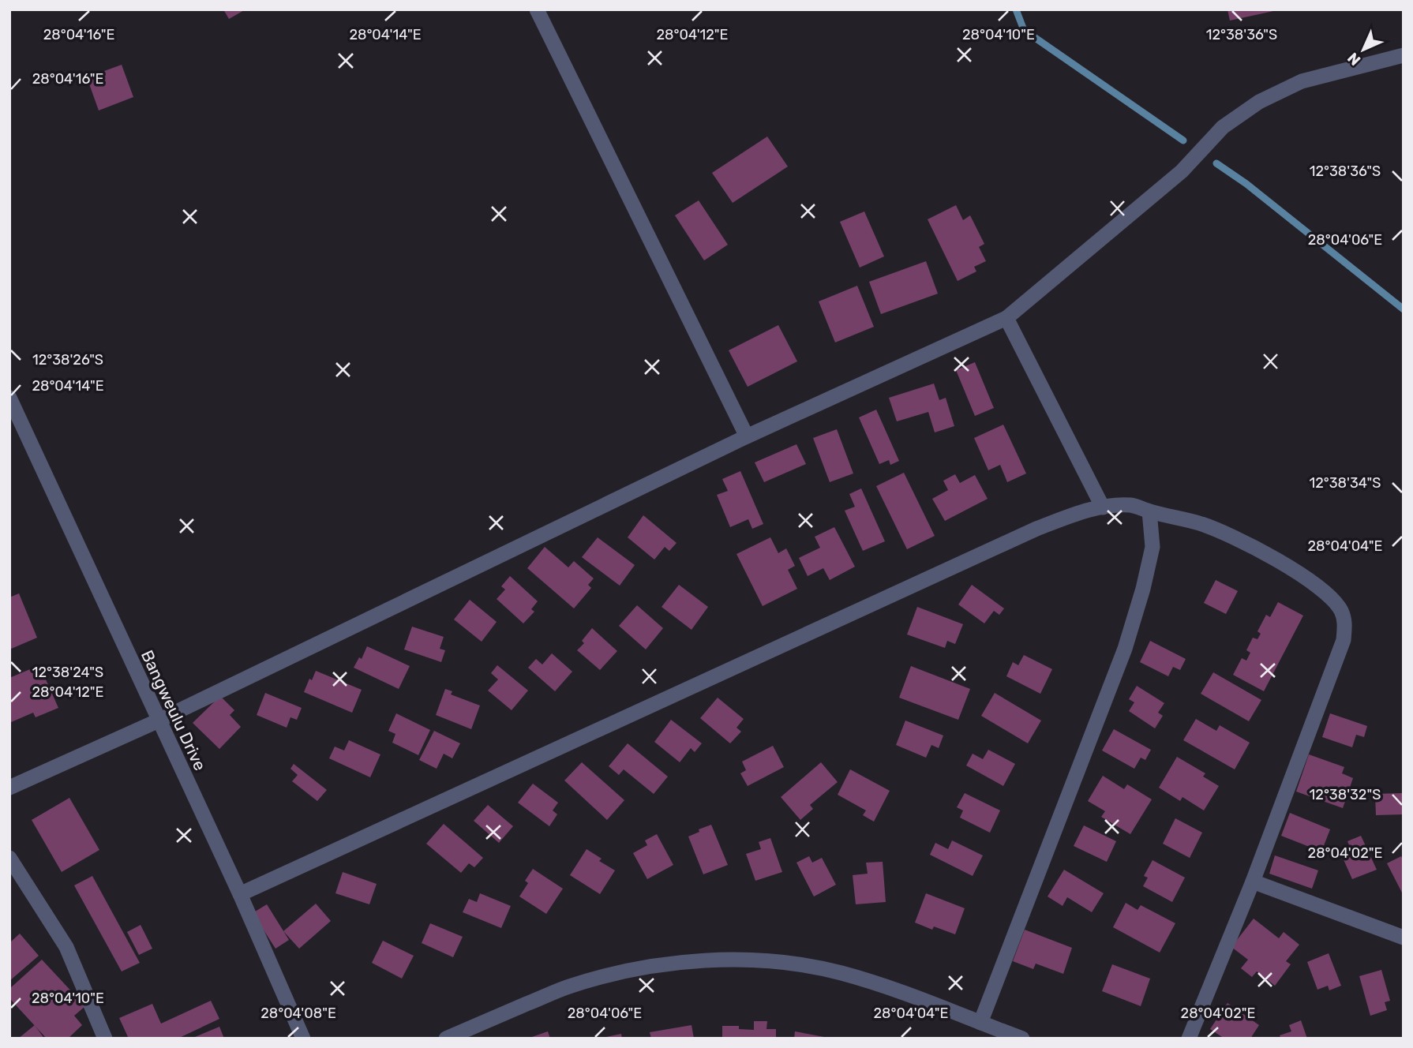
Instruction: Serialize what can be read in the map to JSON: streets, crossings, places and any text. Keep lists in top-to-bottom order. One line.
{"streets":{"street":["Bangweulu Drive"]},"north":"bottom left","coordinates":["28°04'16\"E","28°04'14\"E","28°04'10\"E","12°38'36\"S","28°04'12\"E","28°04'06\"E","12°38'26\"S","12°38'34\"S","28°04'04\"E","12°38'24\"S","12°38'32\"S","28°04'02\"E","28°04'08\"E"]}
